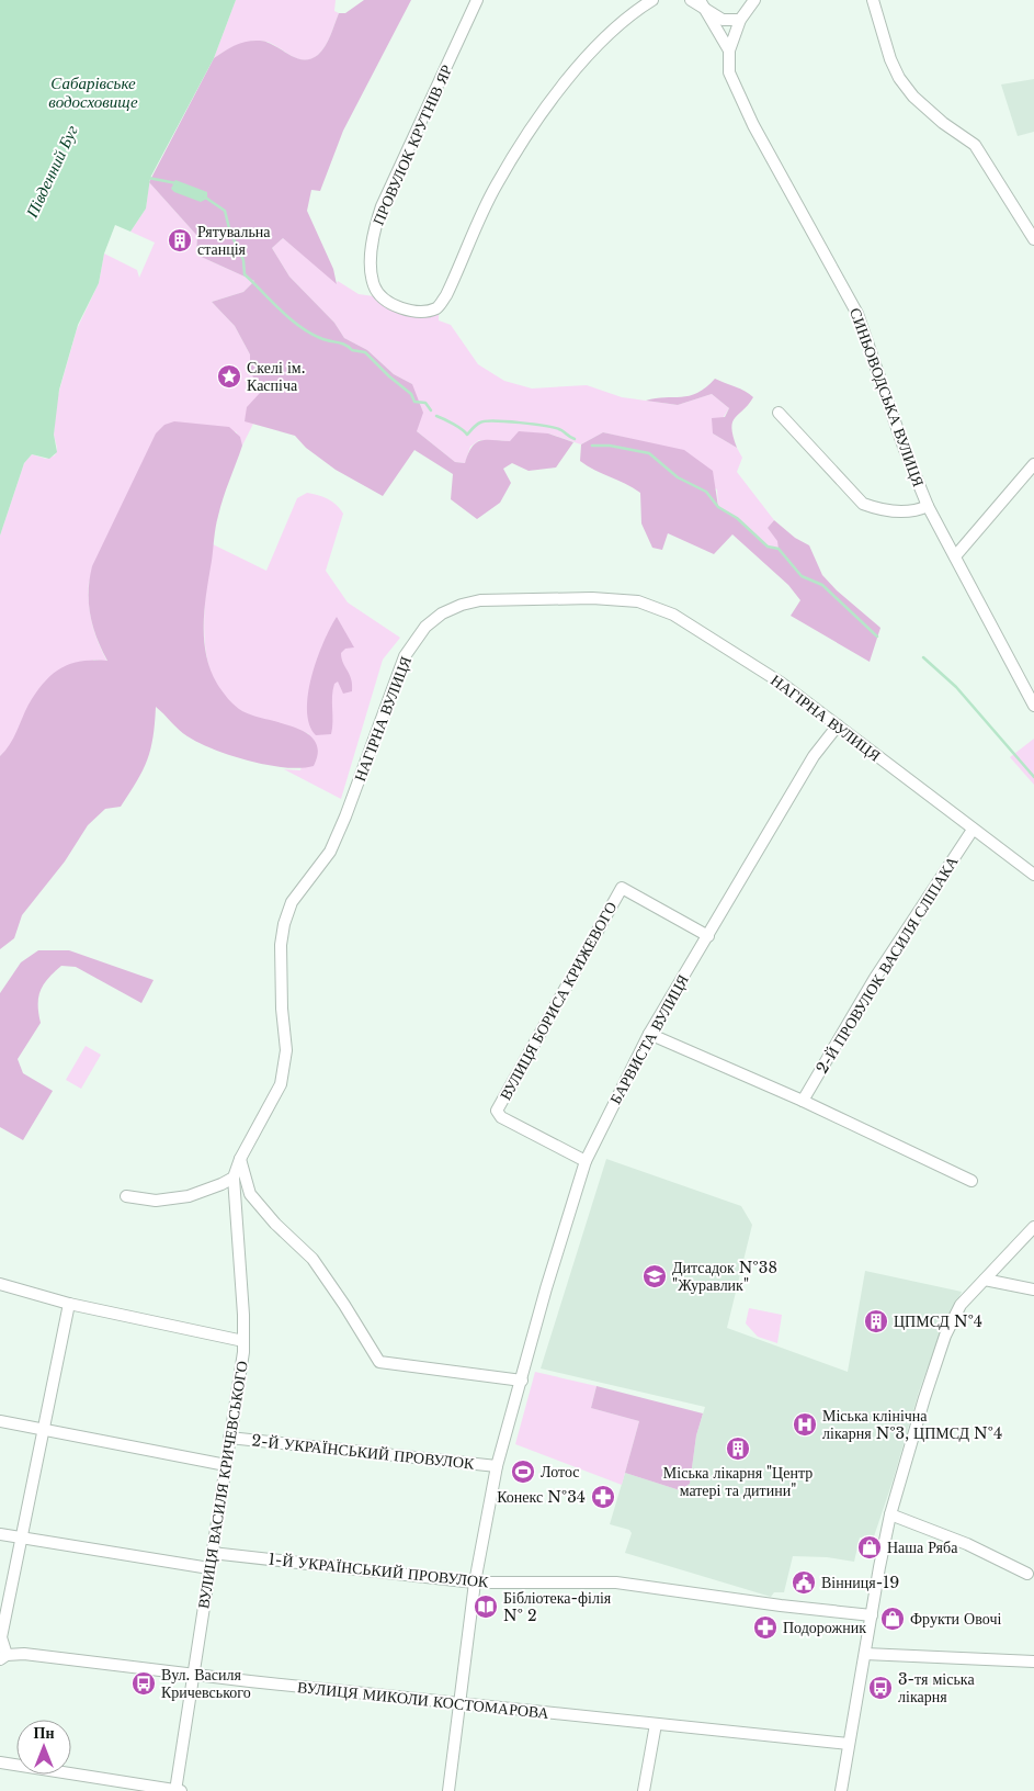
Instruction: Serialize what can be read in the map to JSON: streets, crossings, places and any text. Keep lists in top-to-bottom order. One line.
{"streets":{"street":["ПРОВУЛОК КРУТНІВ ЯР","СИНЬОВОДСЬКА ВУЛИЦЯ","НАГІРНА ВУЛИЦЯ","2-Й ПРОВУЛОК ВАСИЛЯ СЛІПАКА","ВУЛИЦЯ БОРИСА КРИЖЕВОГО","БАРВИСТА ВУЛИЦЯ","2-Й УКРАЇНСЬКИЙ ПРОВУЛОК","ВУЛИЦЯ ВАСИЛЯ КРИЧЕВСЬКОГО","1-Й УКРАЇНСЬКИЙ ПРОВУЛОК","ВУЛИЦЯ МИКОЛИ КОСТОМАРОВА"]},"crossings":[["НАГІРНА ВУЛИЦЯ","2-Й ПРОВУЛОК ВАСИЛЯ СЛІПАКА"],["НАГІРНА ВУЛИЦЯ","БАРВИСТА ВУЛИЦЯ"],["НАГІРНА ВУЛИЦЯ","ВУЛИЦЯ ВАСИЛЯ КРИЧЕВСЬКОГО"],["ВУЛИЦЯ БОРИСА КРИЖЕВОГО","БАРВИСТА ВУЛИЦЯ"],["БАРВИСТА ВУЛИЦЯ","2-Й УКРАЇНСЬКИЙ ПРОВУЛОК"],["БАРВИСТА ВУЛИЦЯ","1-Й УКРАЇНСЬКИЙ ПРОВУЛОК"],["БАРВИСТА ВУЛИЦЯ","ВУЛИЦЯ МИКОЛИ КОСТОМАРОВА"],["2-Й УКРАЇНСЬКИЙ ПРОВУЛОК","ВУЛИЦЯ ВАСИЛЯ КРИЧЕВСЬКОГО"],["ВУЛИЦЯ ВАСИЛЯ КРИЧЕВСЬКОГО","1-Й УКРАЇНСЬКИЙ ПРОВУЛОК"],["ВУЛИЦЯ ВАСИЛЯ КРИЧЕВСЬКОГО","ВУЛИЦЯ МИКОЛИ КОСТОМАРОВА"]],"water":["Сабарівське водосховище","Південний Буг"],"places":{"building":["Рятувальна станція","ЦПМСД №4","Міська лікарня \"Центр матері та дитини\""],"place":["Скелі ім. Каспіча"],"school or university":["Дитсадок №38 \"Журавлик\""],"hospital":["Міська клінічна лікарня №3, ЦПМСД №4"],"sports":["Лотос"],"pharmacy":["Конекс №34","Подорожник"],"shop":["Наша Ряба","Фрукти Овочі"],"public building":["Вінниця-19"],"library":["Бібліотека-філія № 2"],"bus stop":["Вул. Василя Кричевського","3-тя міська лікарня"]},"north":"top"}
